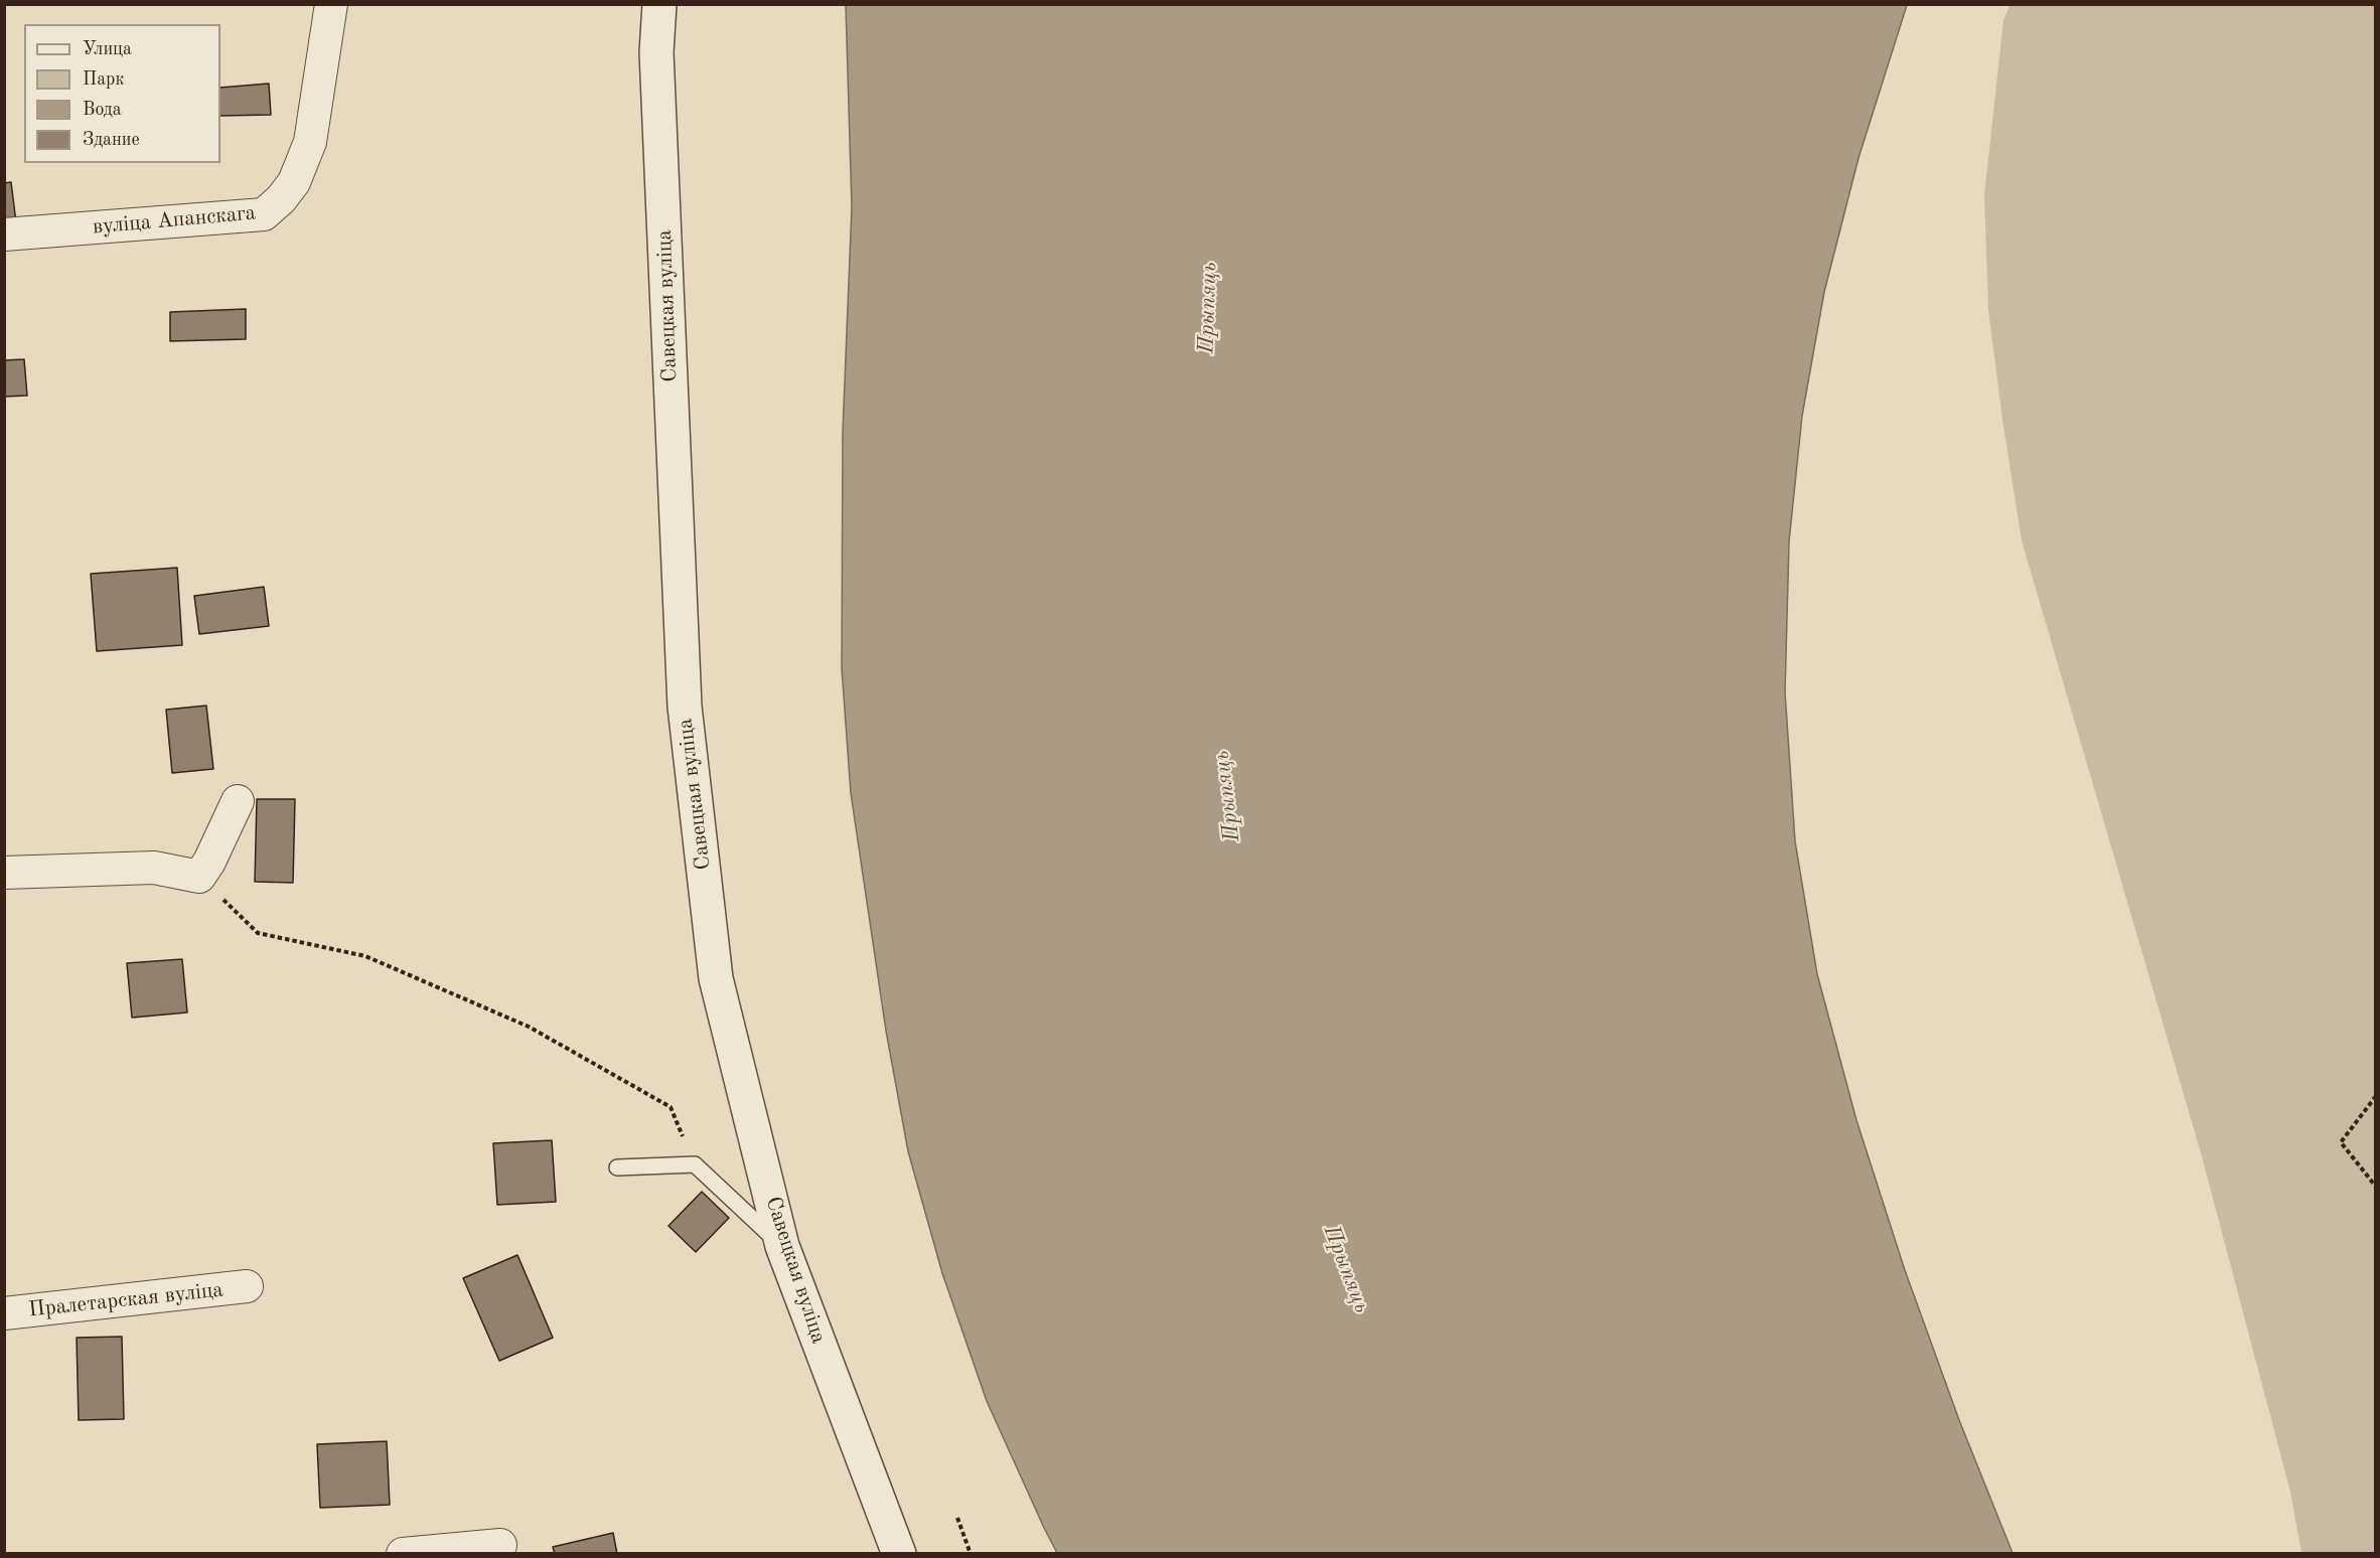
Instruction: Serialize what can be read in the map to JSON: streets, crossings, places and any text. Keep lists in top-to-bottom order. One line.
{"streets":{"street":["вуліца Апанскага","Савецкая вуліца","Пралетарская вуліца"]},"water":["Прыпяць"],"legend":["Улица","Парк","Вода","Здание"]}
